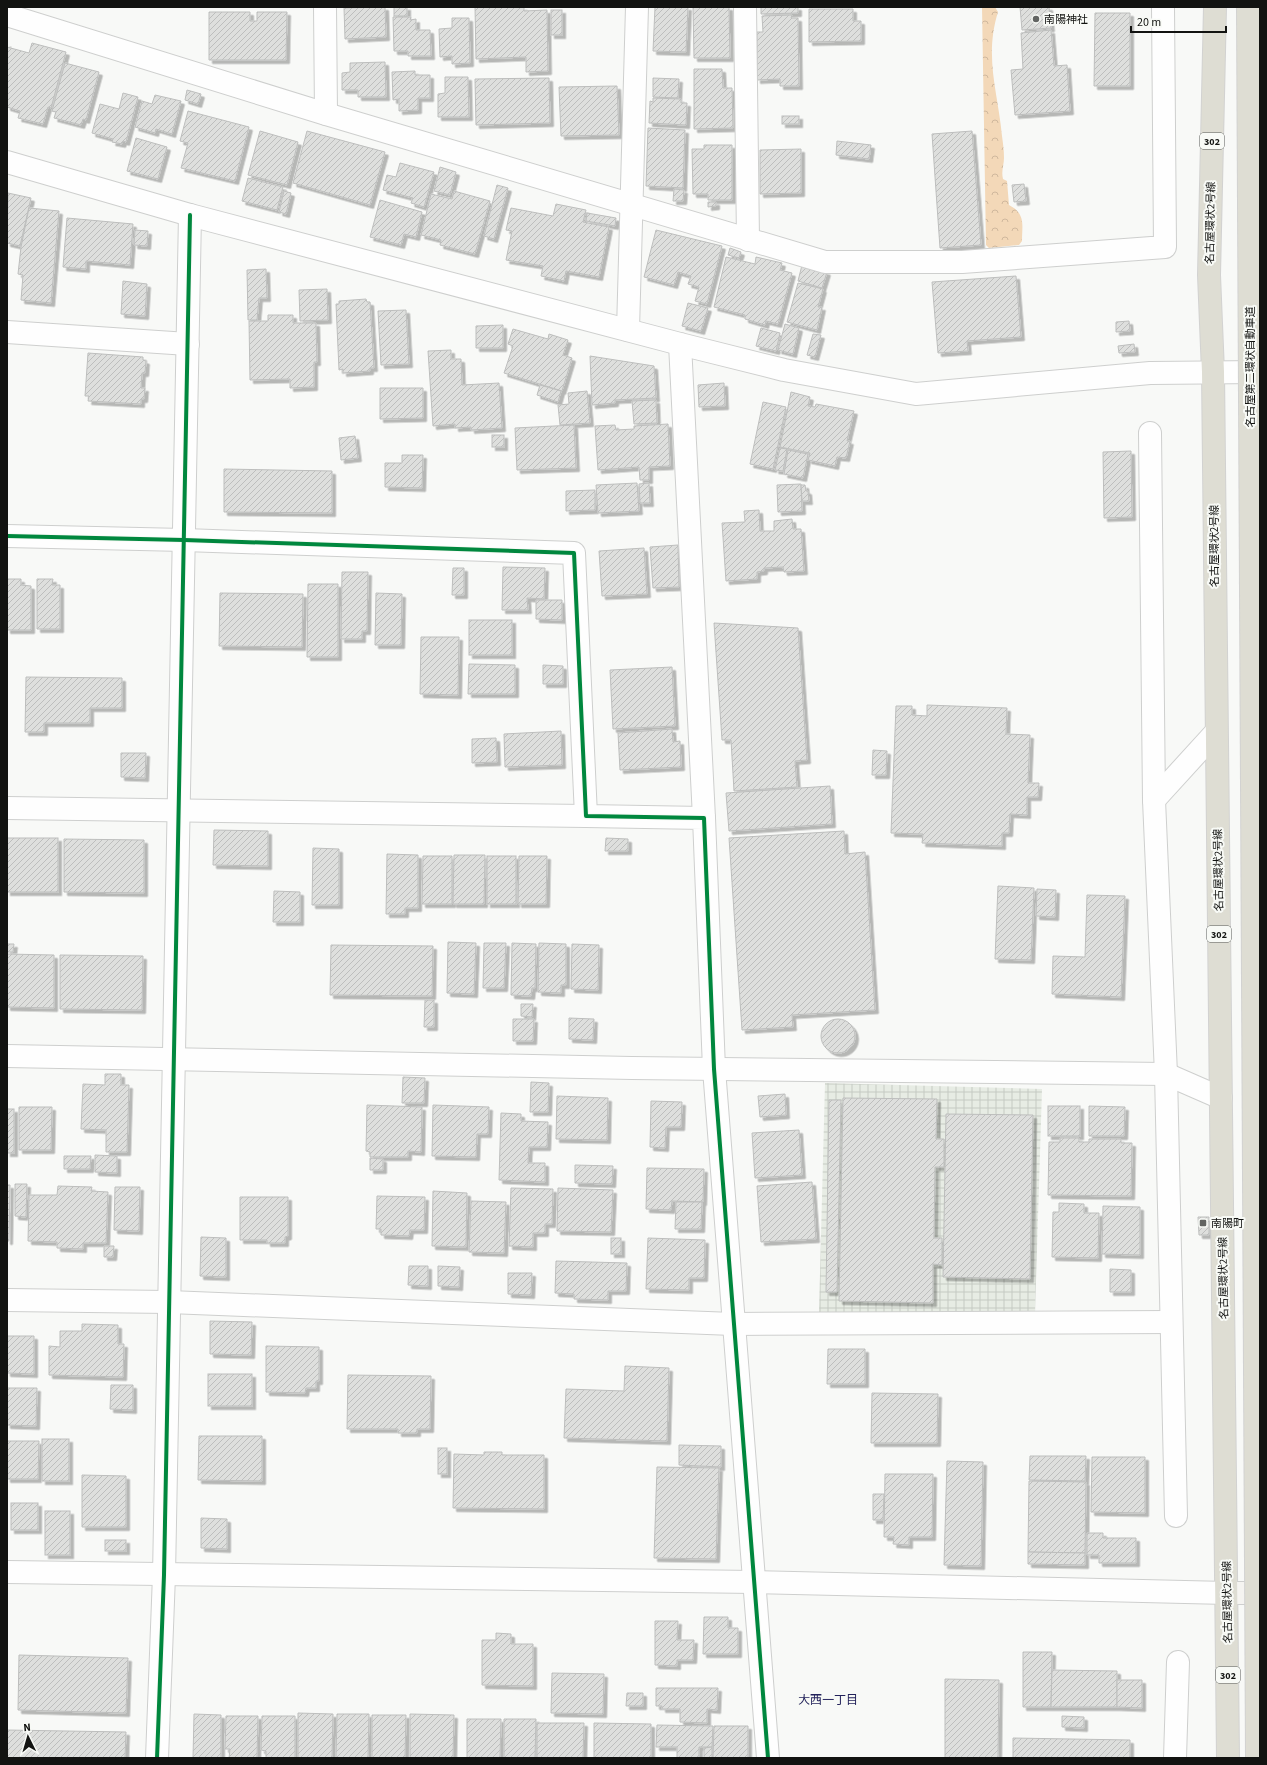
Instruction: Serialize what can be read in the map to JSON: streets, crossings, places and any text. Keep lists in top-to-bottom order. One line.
{"streets":{"highway":["302","名古屋環状2号線","名古屋第二環状自動車道"]},"districts":["大西一丁目"],"places":{"other":["南陽神社"],"transit":["南陽町"]},"scale_bar":"20 m","north":"top"}
